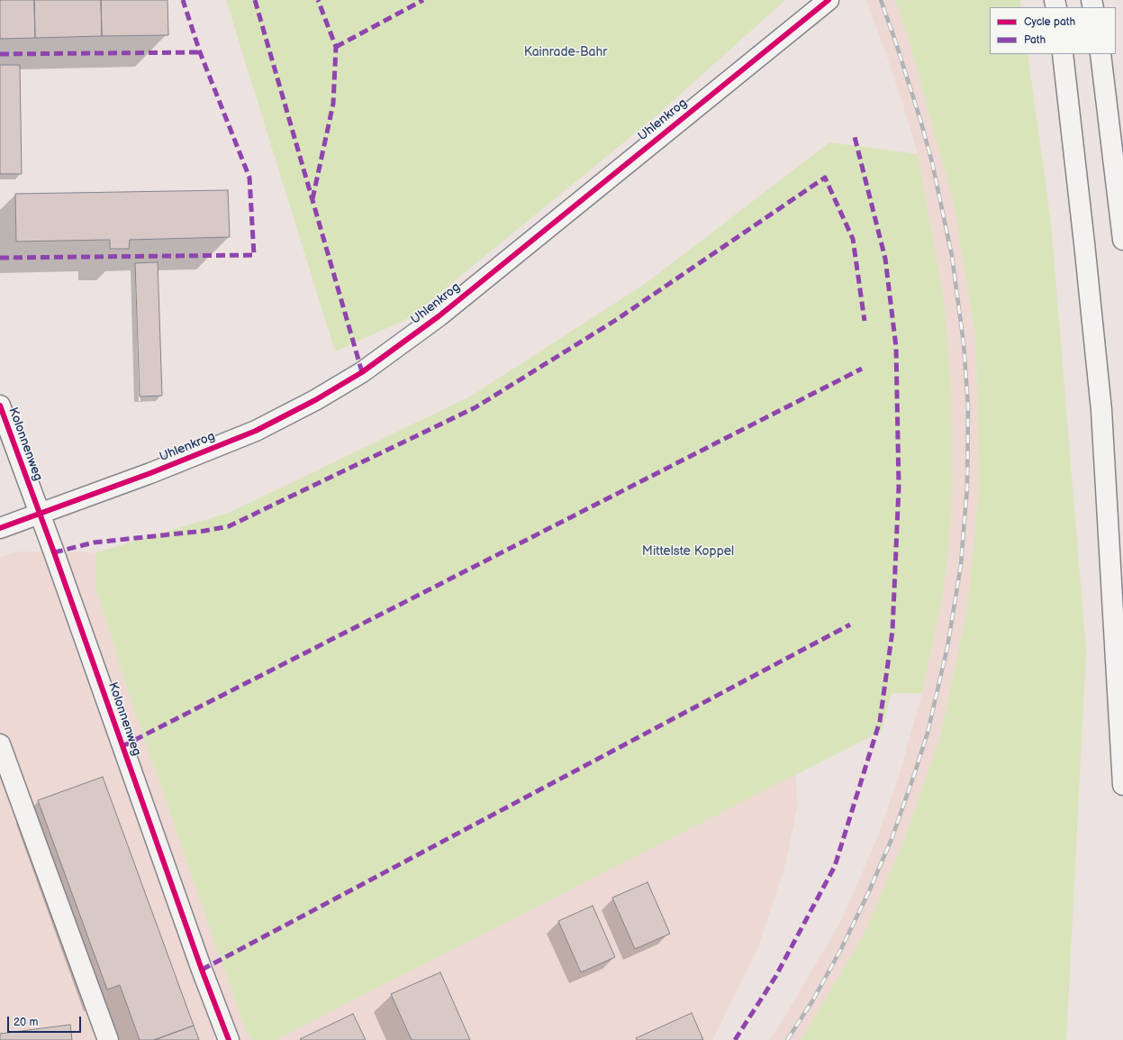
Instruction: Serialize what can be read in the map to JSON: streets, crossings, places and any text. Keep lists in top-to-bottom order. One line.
{"streets":{"main road":["Uhlenkrog","Kolonnenweg"]},"crossings":[["Uhlenkrog","Kolonnenweg"]],"parks":["Kainrade-Bahr","Mittelste Koppel"],"legend":["Cycle path","Path"],"scale_bar":"20 m"}
